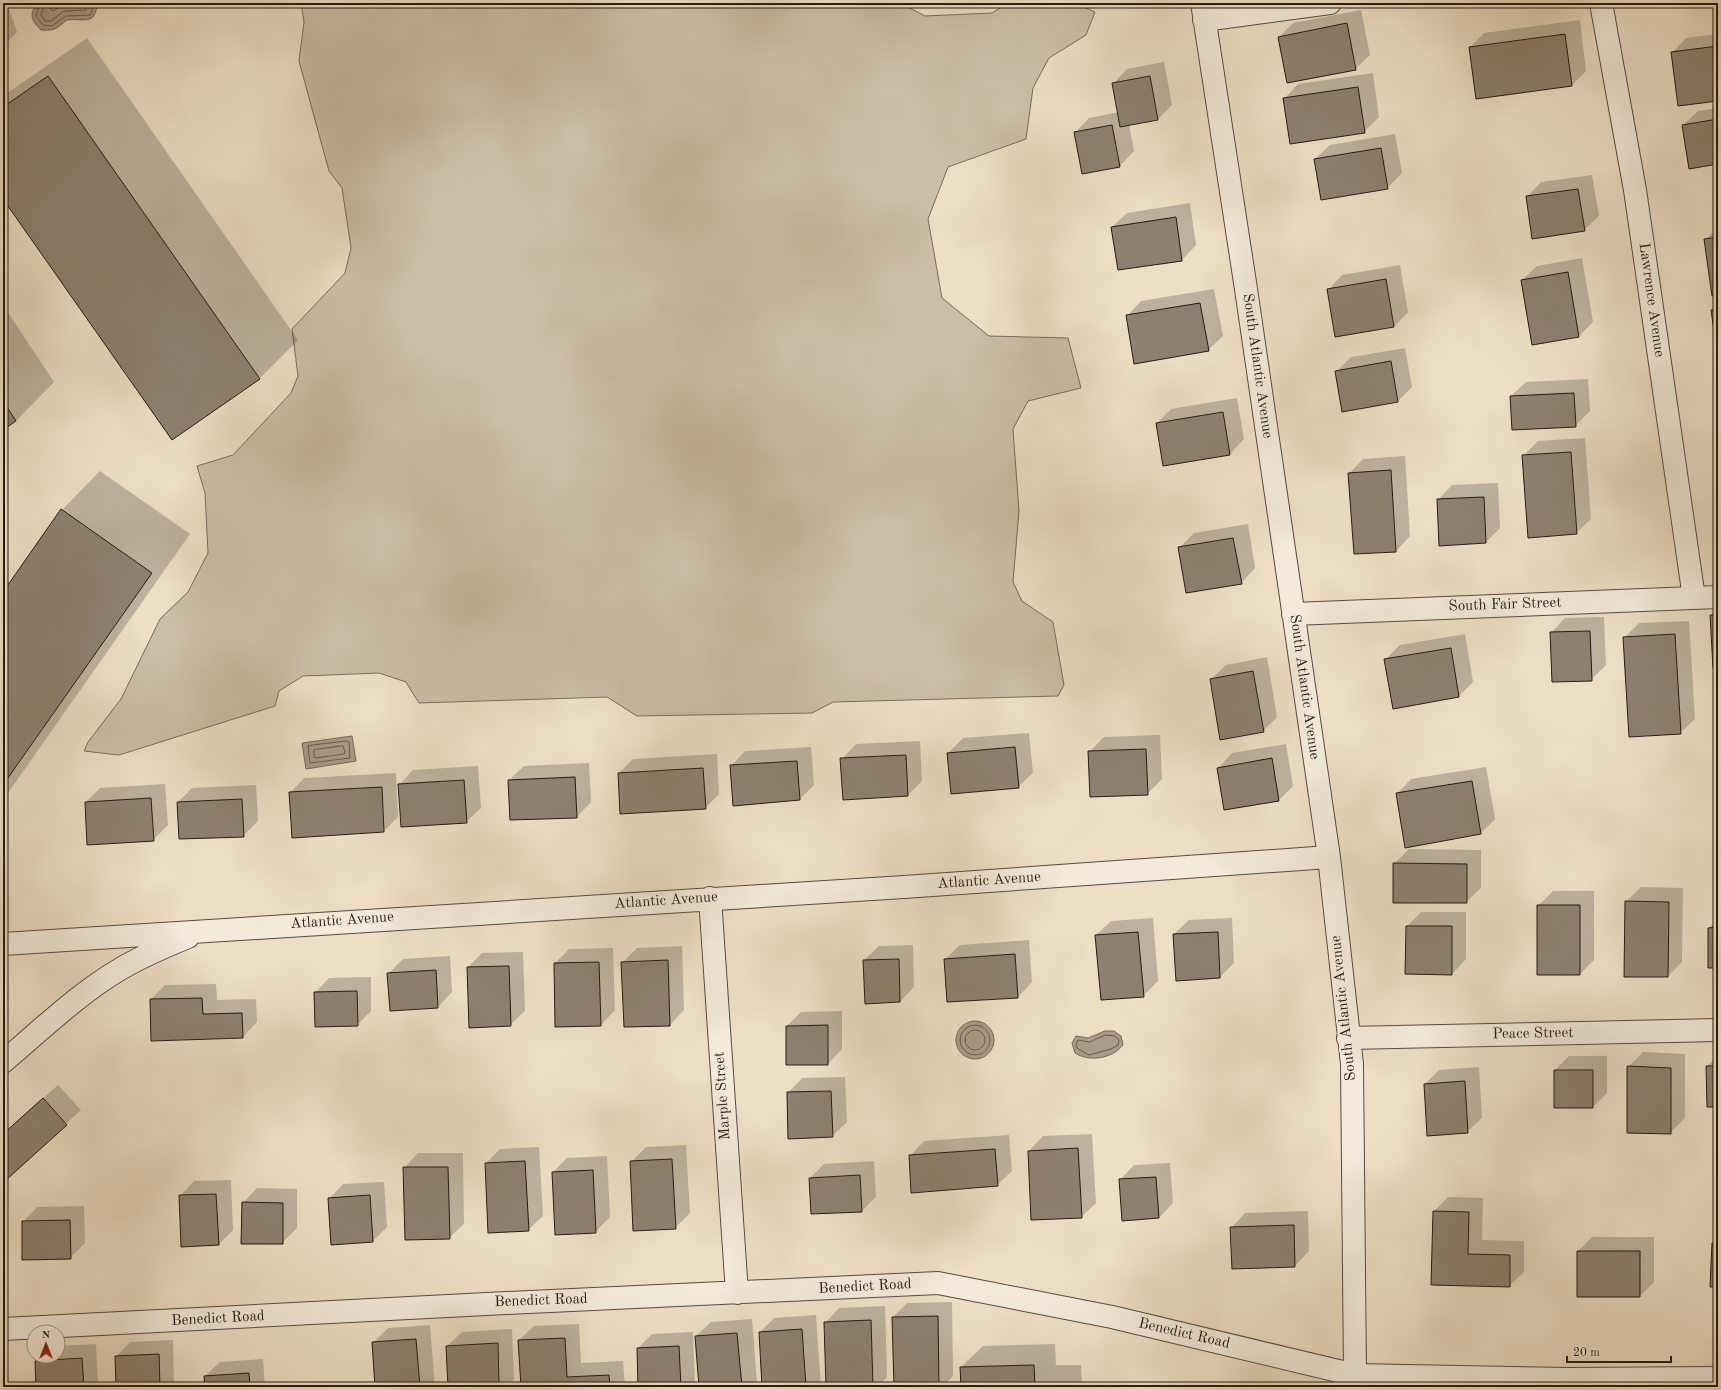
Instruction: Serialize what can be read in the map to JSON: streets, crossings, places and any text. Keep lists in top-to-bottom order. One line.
{"streets":{"street":["Lawrence Avenue","South Atlantic Avenue","South Fair Street","Atlantic Avenue","Peace Street","Marple Street","Benedict Road"]},"crossings":[["Lawrence Avenue","South Fair Street"],["South Atlantic Avenue","South Fair Street"],["South Atlantic Avenue","Atlantic Avenue"],["South Atlantic Avenue","Peace Street"],["South Atlantic Avenue","Benedict Road"],["Atlantic Avenue","Marple Street"],["Marple Street","Benedict Road"]],"scale_bar":"20 m","north":"top"}
